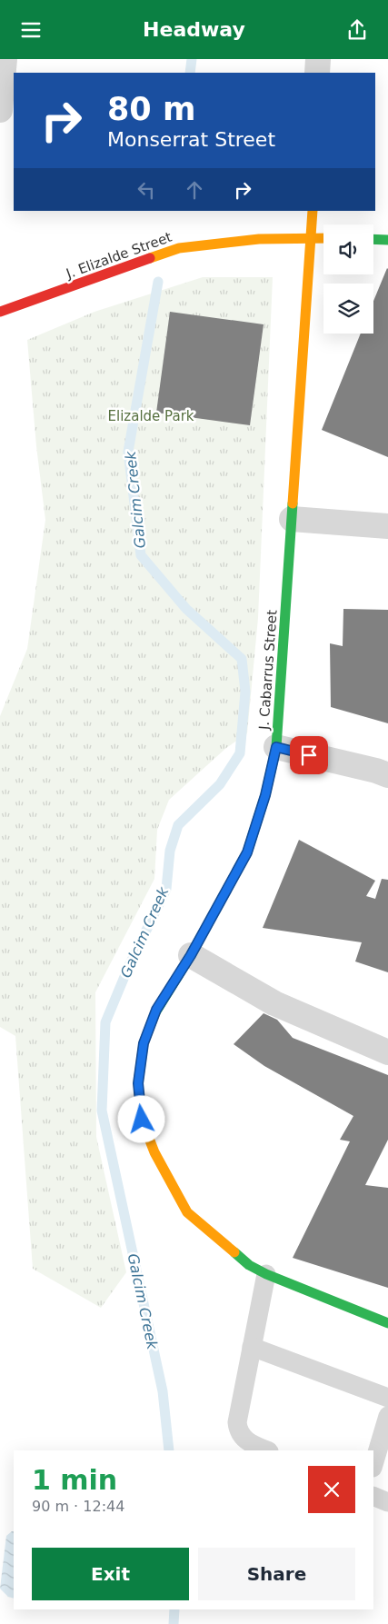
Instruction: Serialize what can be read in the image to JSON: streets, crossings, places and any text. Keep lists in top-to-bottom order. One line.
{"streets":{"street":["J. Elizalde Street","J. Cabarrus Street"]},"crossings":[["J. Elizalde Street","J. Cabarrus Street"]],"water":["Galcim Creek"],"parks":["Elizalde Park"],"page":{"header":"Headway","turn":["80 m","Monserrat Street"],"heading":["1 min","90 m · 12:44"],"buttons":["Exit","Share"]}}
